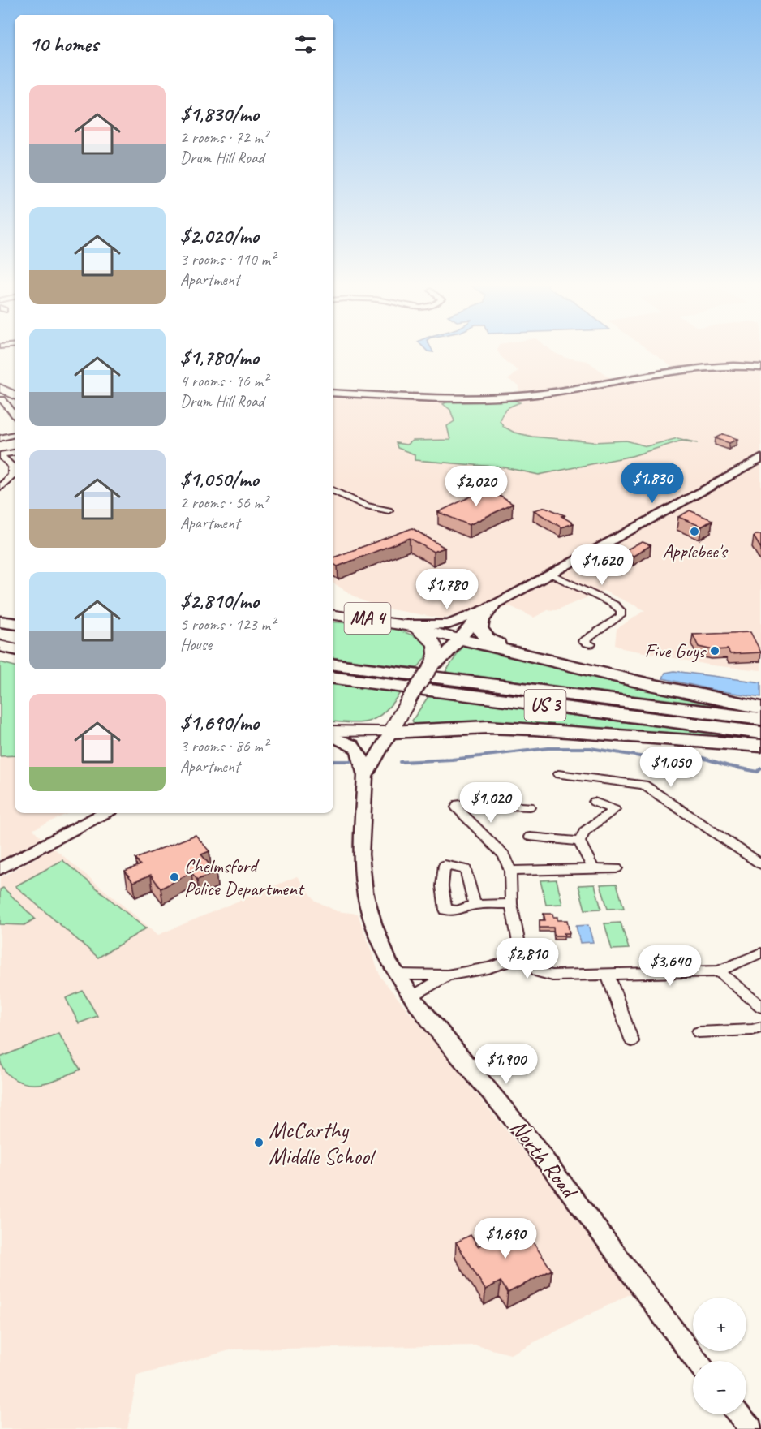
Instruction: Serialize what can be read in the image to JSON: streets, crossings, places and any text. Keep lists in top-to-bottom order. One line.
{"streets":{"highway":["US 3"],"main road":["MA 4","North Road"]},"crossings":[["MA 4","North Road"]],"places":["Applebee's","Five Guys","Chelmsford Police Department","McCarthy Middle School"],"page":{"heading":"10 homes","list":[{"name":"$1,830/mo","note":"2 rooms · 72 m² · Drum Hill Road"},{"name":"$2,020/mo","note":"3 rooms · 110 m² · Apartment"},{"name":"$1,780/mo","note":"4 rooms · 96 m² · Drum Hill Road"},{"name":"$1,050/mo","note":"2 rooms · 56 m² · Apartment"},{"name":"$2,810/mo","note":"5 rooms · 123 m² · House"},{"name":"$1,690/mo","note":"3 rooms · 86 m² · Apartment"}],"price":["$1,830","$2,020","$1,620","$1,780","$1,050","$1,020","$2,810","$3,640","$1,900","$1,690"],"map_buttons":["+","−"]}}
